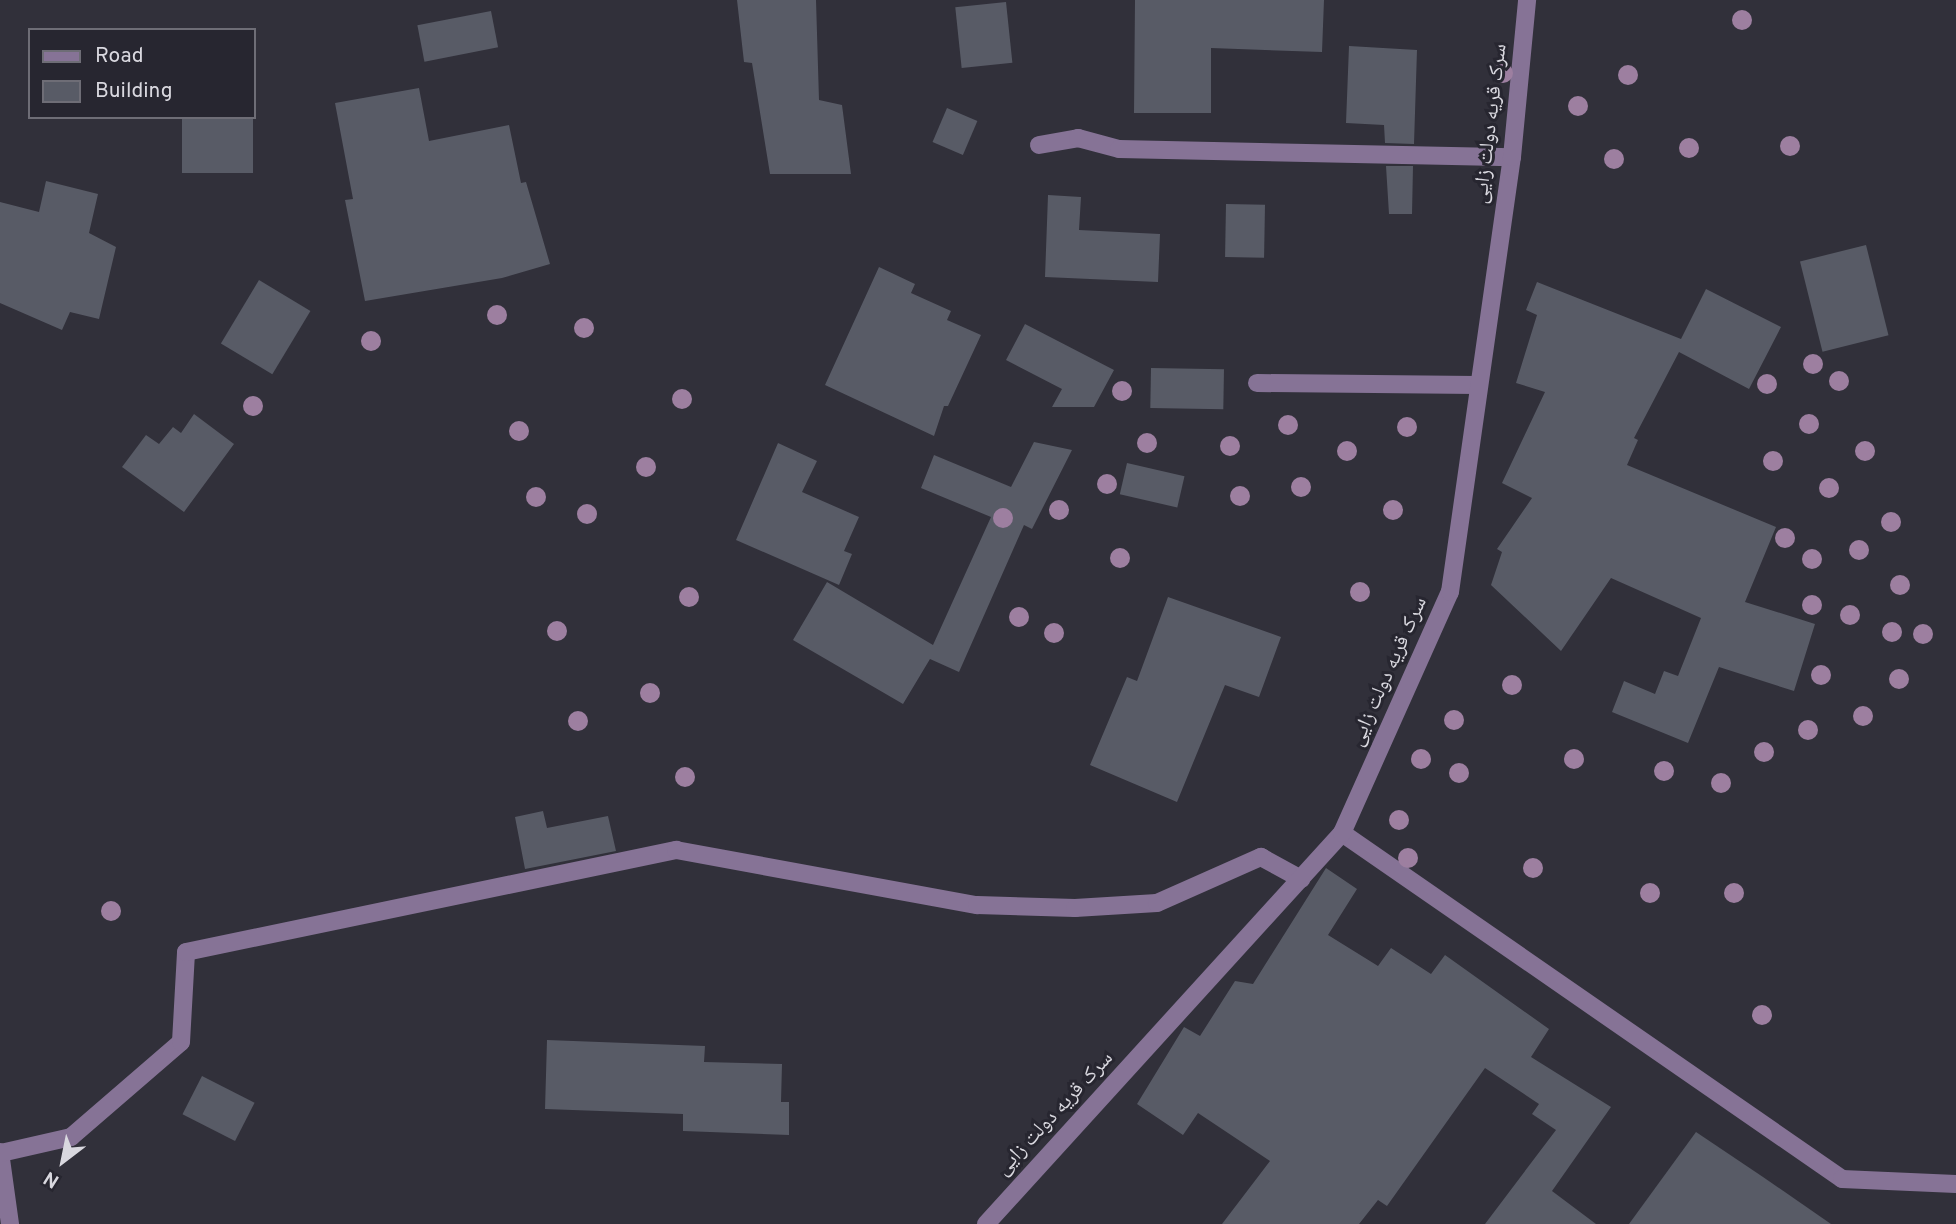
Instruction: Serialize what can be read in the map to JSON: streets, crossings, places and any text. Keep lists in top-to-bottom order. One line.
{"streets":{"street":["سرک قریه دولت زایی"]},"legend":["Road","Building"],"north":"bottom left"}
